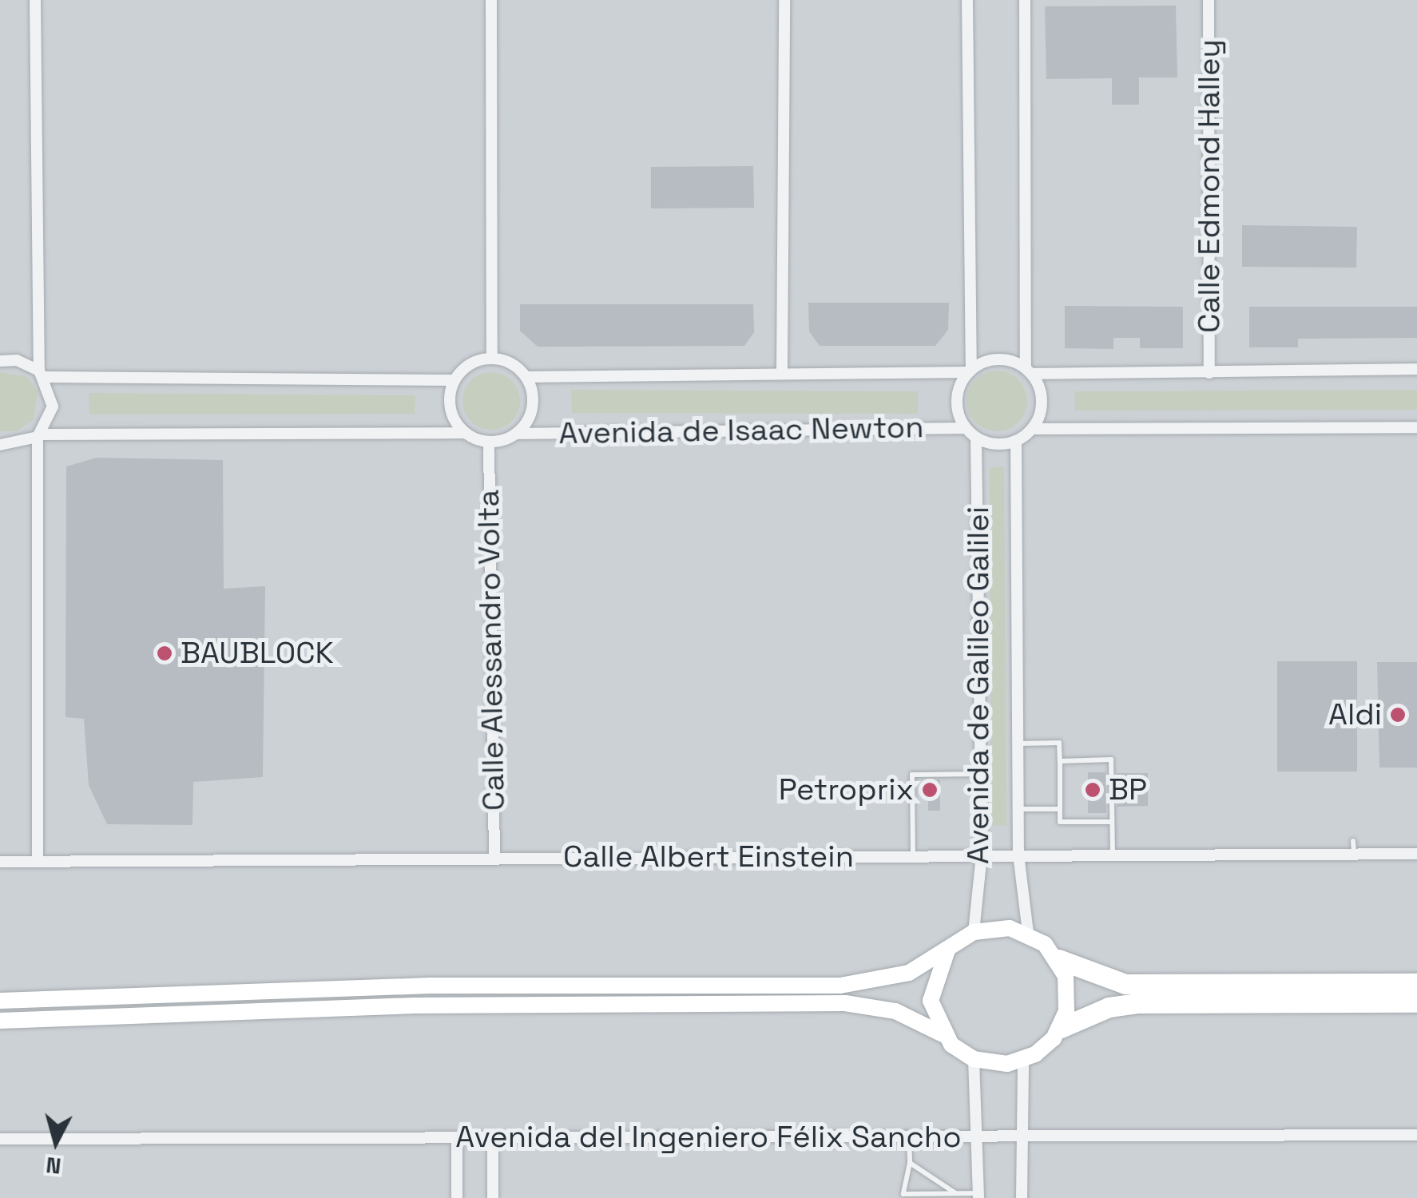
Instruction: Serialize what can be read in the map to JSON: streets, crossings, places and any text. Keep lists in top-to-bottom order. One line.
{"streets":{"street":["Calle Edmond Halley","Avenida de Isaac Newton","Calle Alessandro Volta","Avenida de Galileo Galilei","Calle Albert Einstein","Avenida del Ingeniero Félix Sancho"]},"crossings":[["Avenida de Isaac Newton","Calle Alessandro Volta"],["Avenida de Isaac Newton","Avenida de Galileo Galilei"],["Calle Alessandro Volta","Calle Albert Einstein"],["Avenida de Galileo Galilei","Calle Albert Einstein"]],"places":["BAUBLOCK","Aldi","Petroprix","BP"],"north":"bottom"}
